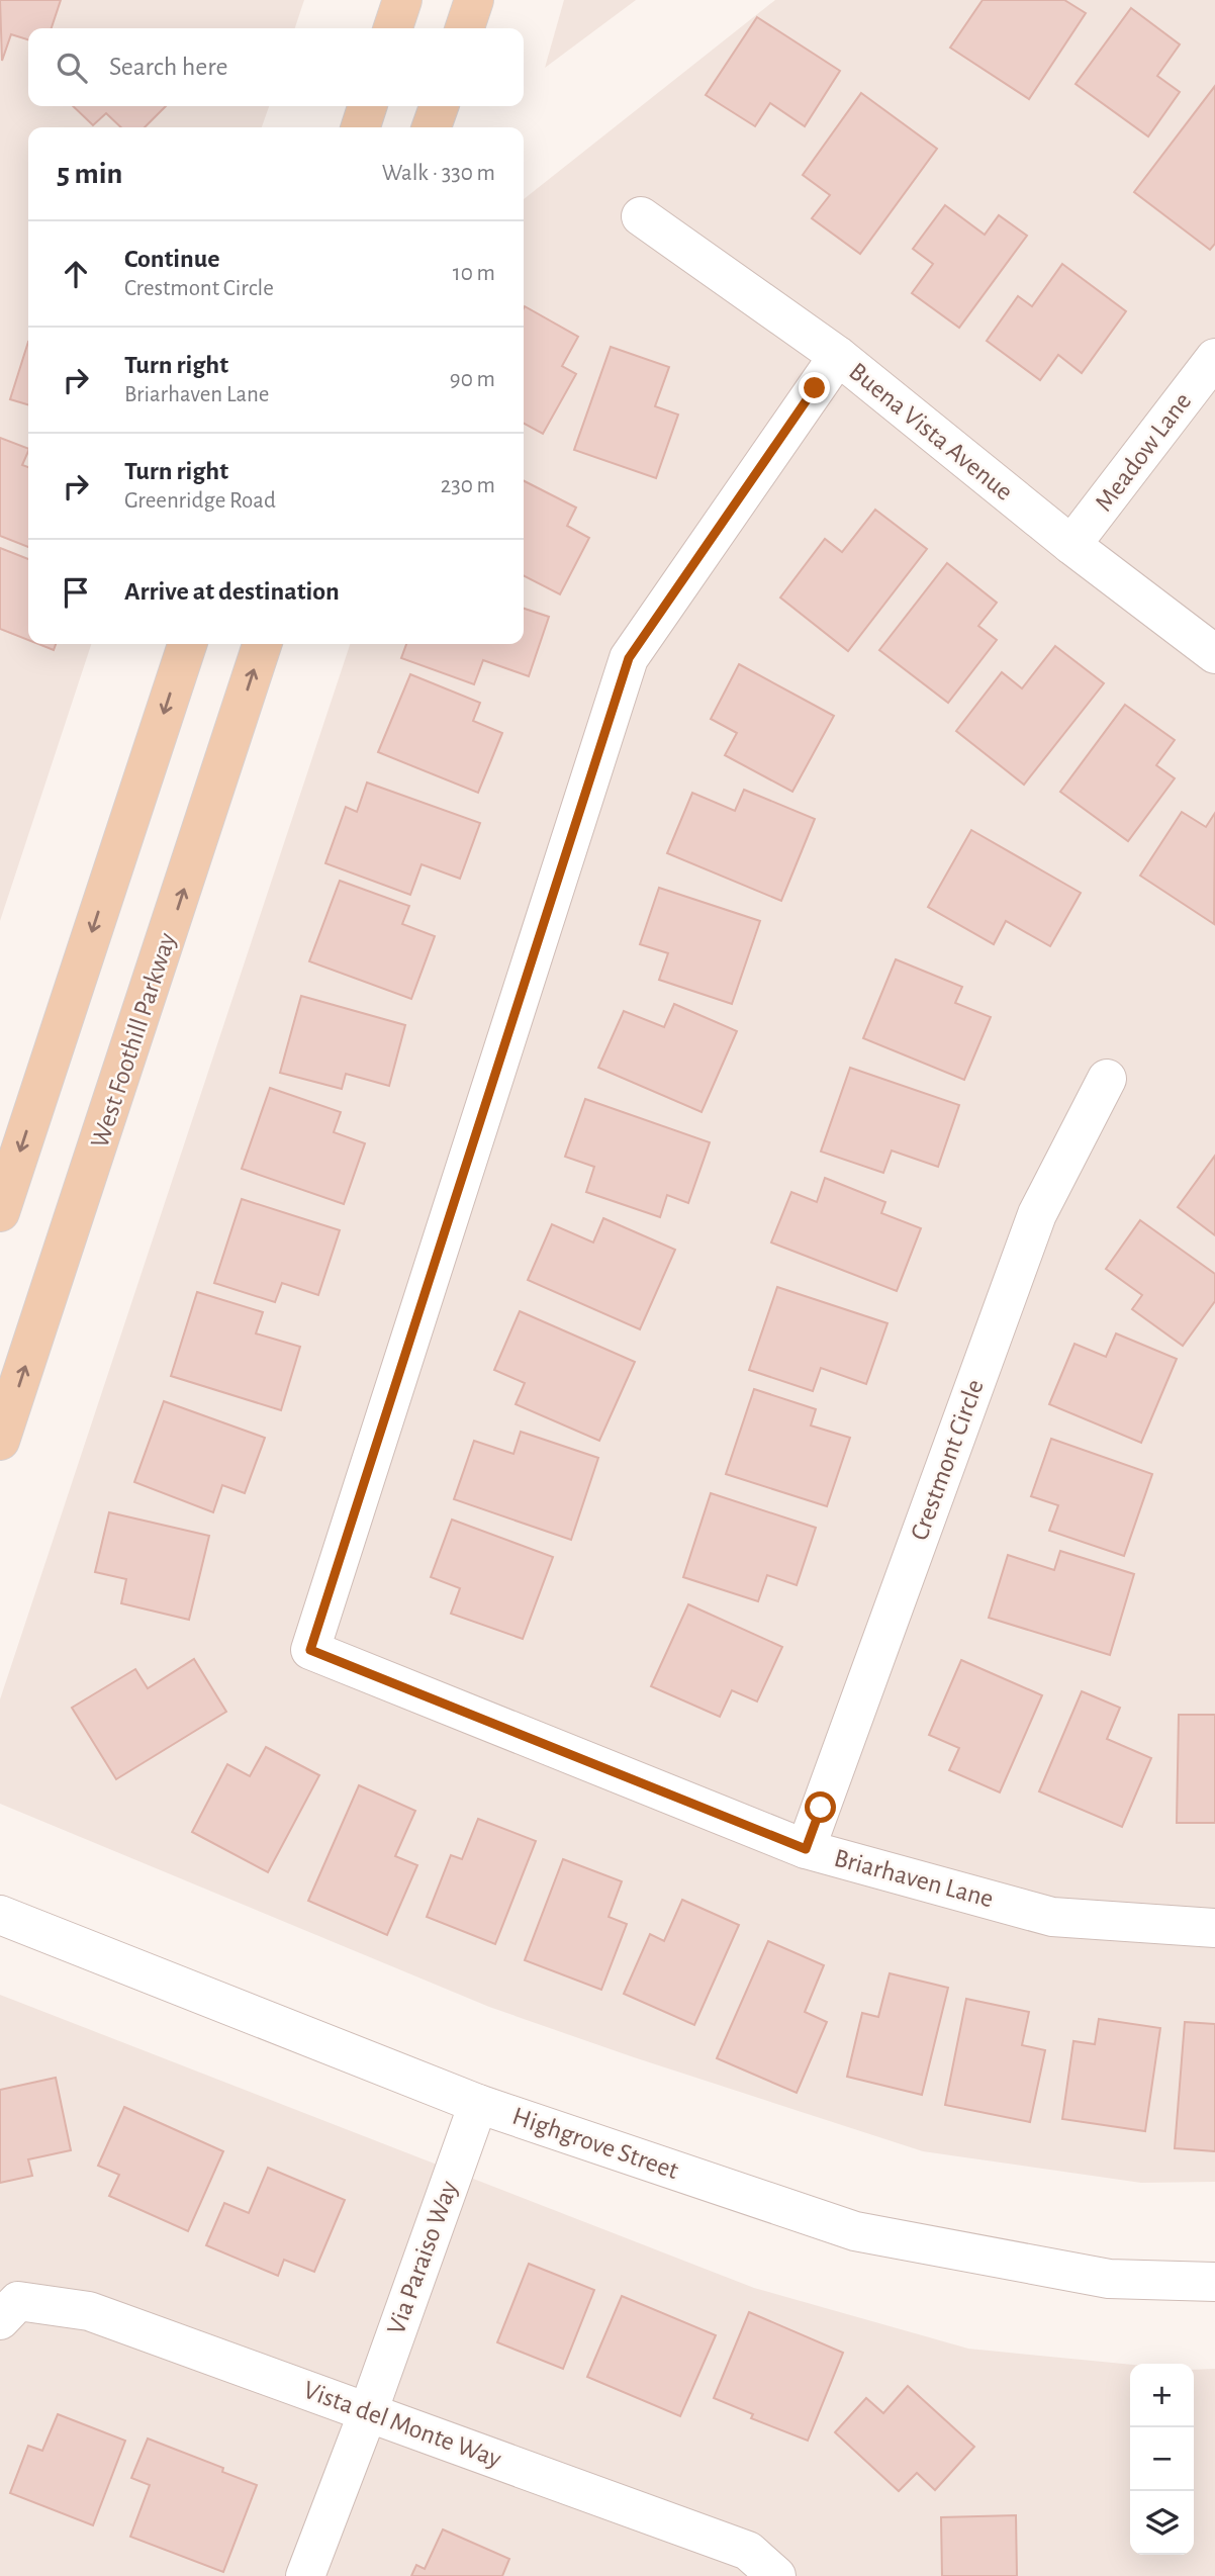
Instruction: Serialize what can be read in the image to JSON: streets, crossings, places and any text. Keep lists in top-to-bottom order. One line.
{"streets":{"main road":["West Foothill Parkway"],"street":["Buena Vista Avenue","Meadow Lane","Crestmont Circle","Briarhaven Lane","Highgrove Street","Via Paraiso Way","Vista del Monte Way"]},"crossings":[["Buena Vista Avenue","Meadow Lane"],["Buena Vista Avenue","Briarhaven Lane"],["Crestmont Circle","Briarhaven Lane"],["Highgrove Street","Via Paraiso Way"],["Via Paraiso Way","Vista del Monte Way"]],"page":{"search":"Search here","heading":["5 min","Walk · 330 m"],"list":[["Continue","Crestmont Circle","10 m"],["Turn right","Briarhaven Lane","90 m"],["Turn right","Greenridge Road","230 m"],"Arrive at destination"],"map_buttons":["+","−"]}}
